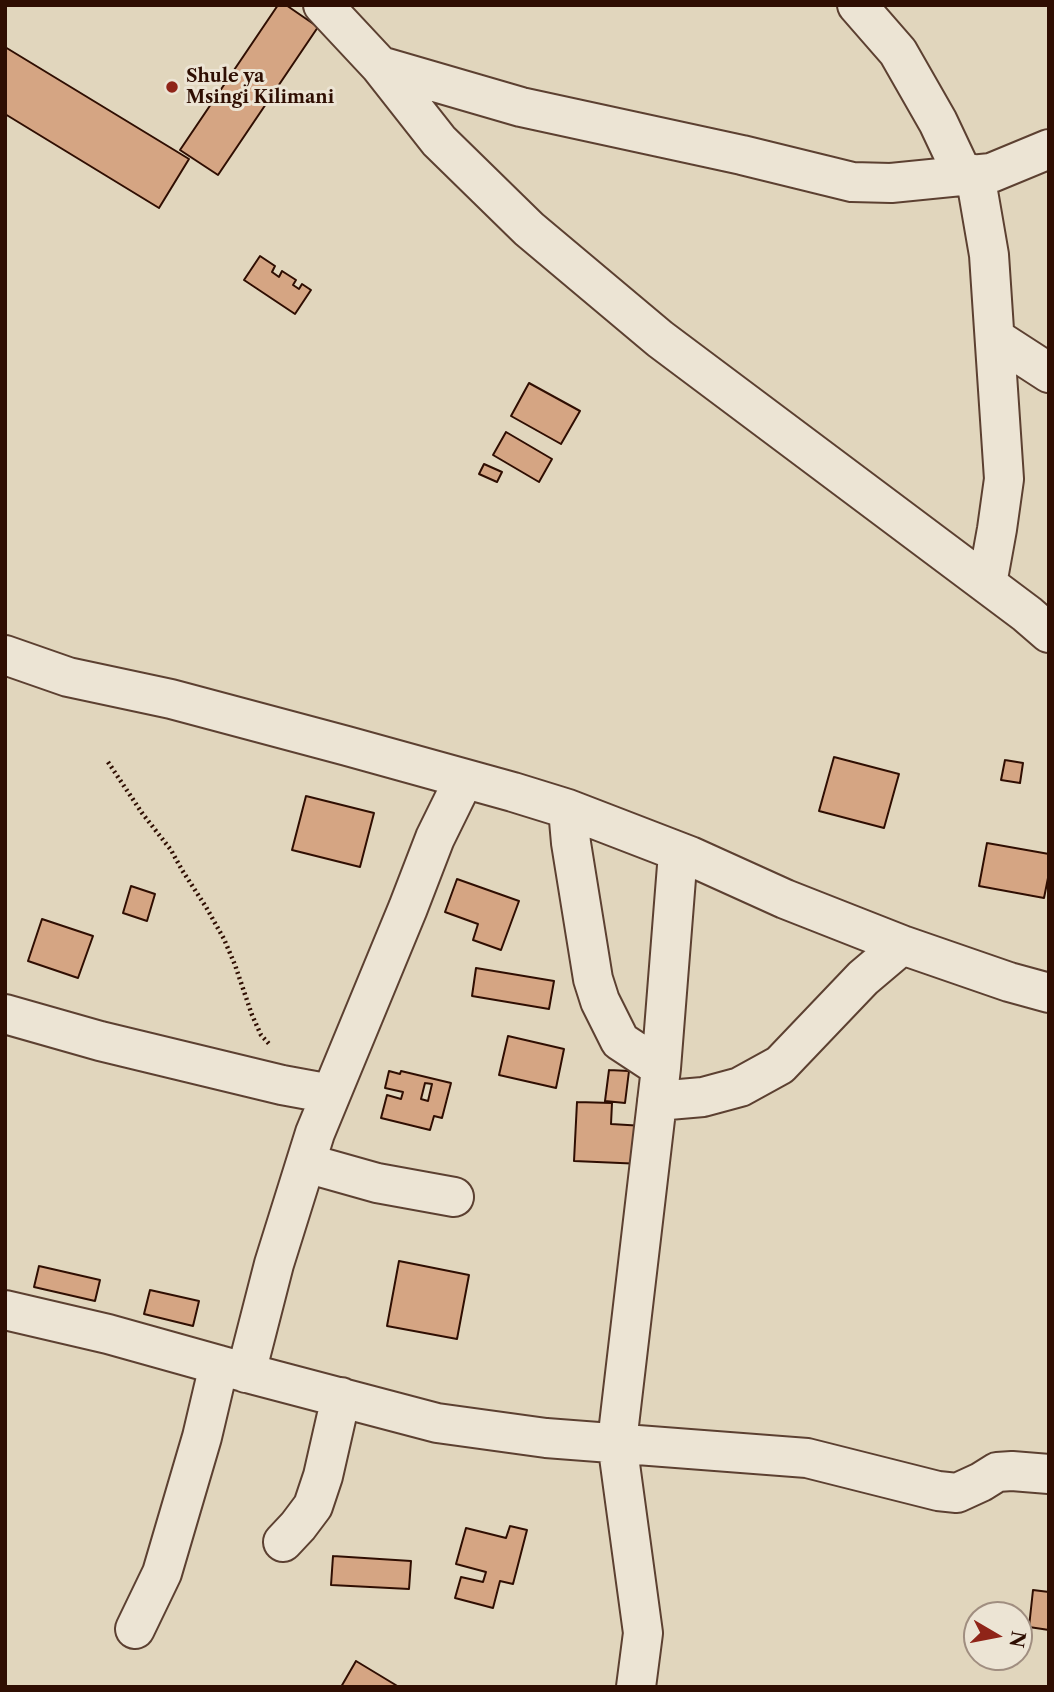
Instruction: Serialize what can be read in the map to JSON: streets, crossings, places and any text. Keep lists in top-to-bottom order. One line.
{"places":["Shule ya Msingi Kilimani"],"north":"right"}
